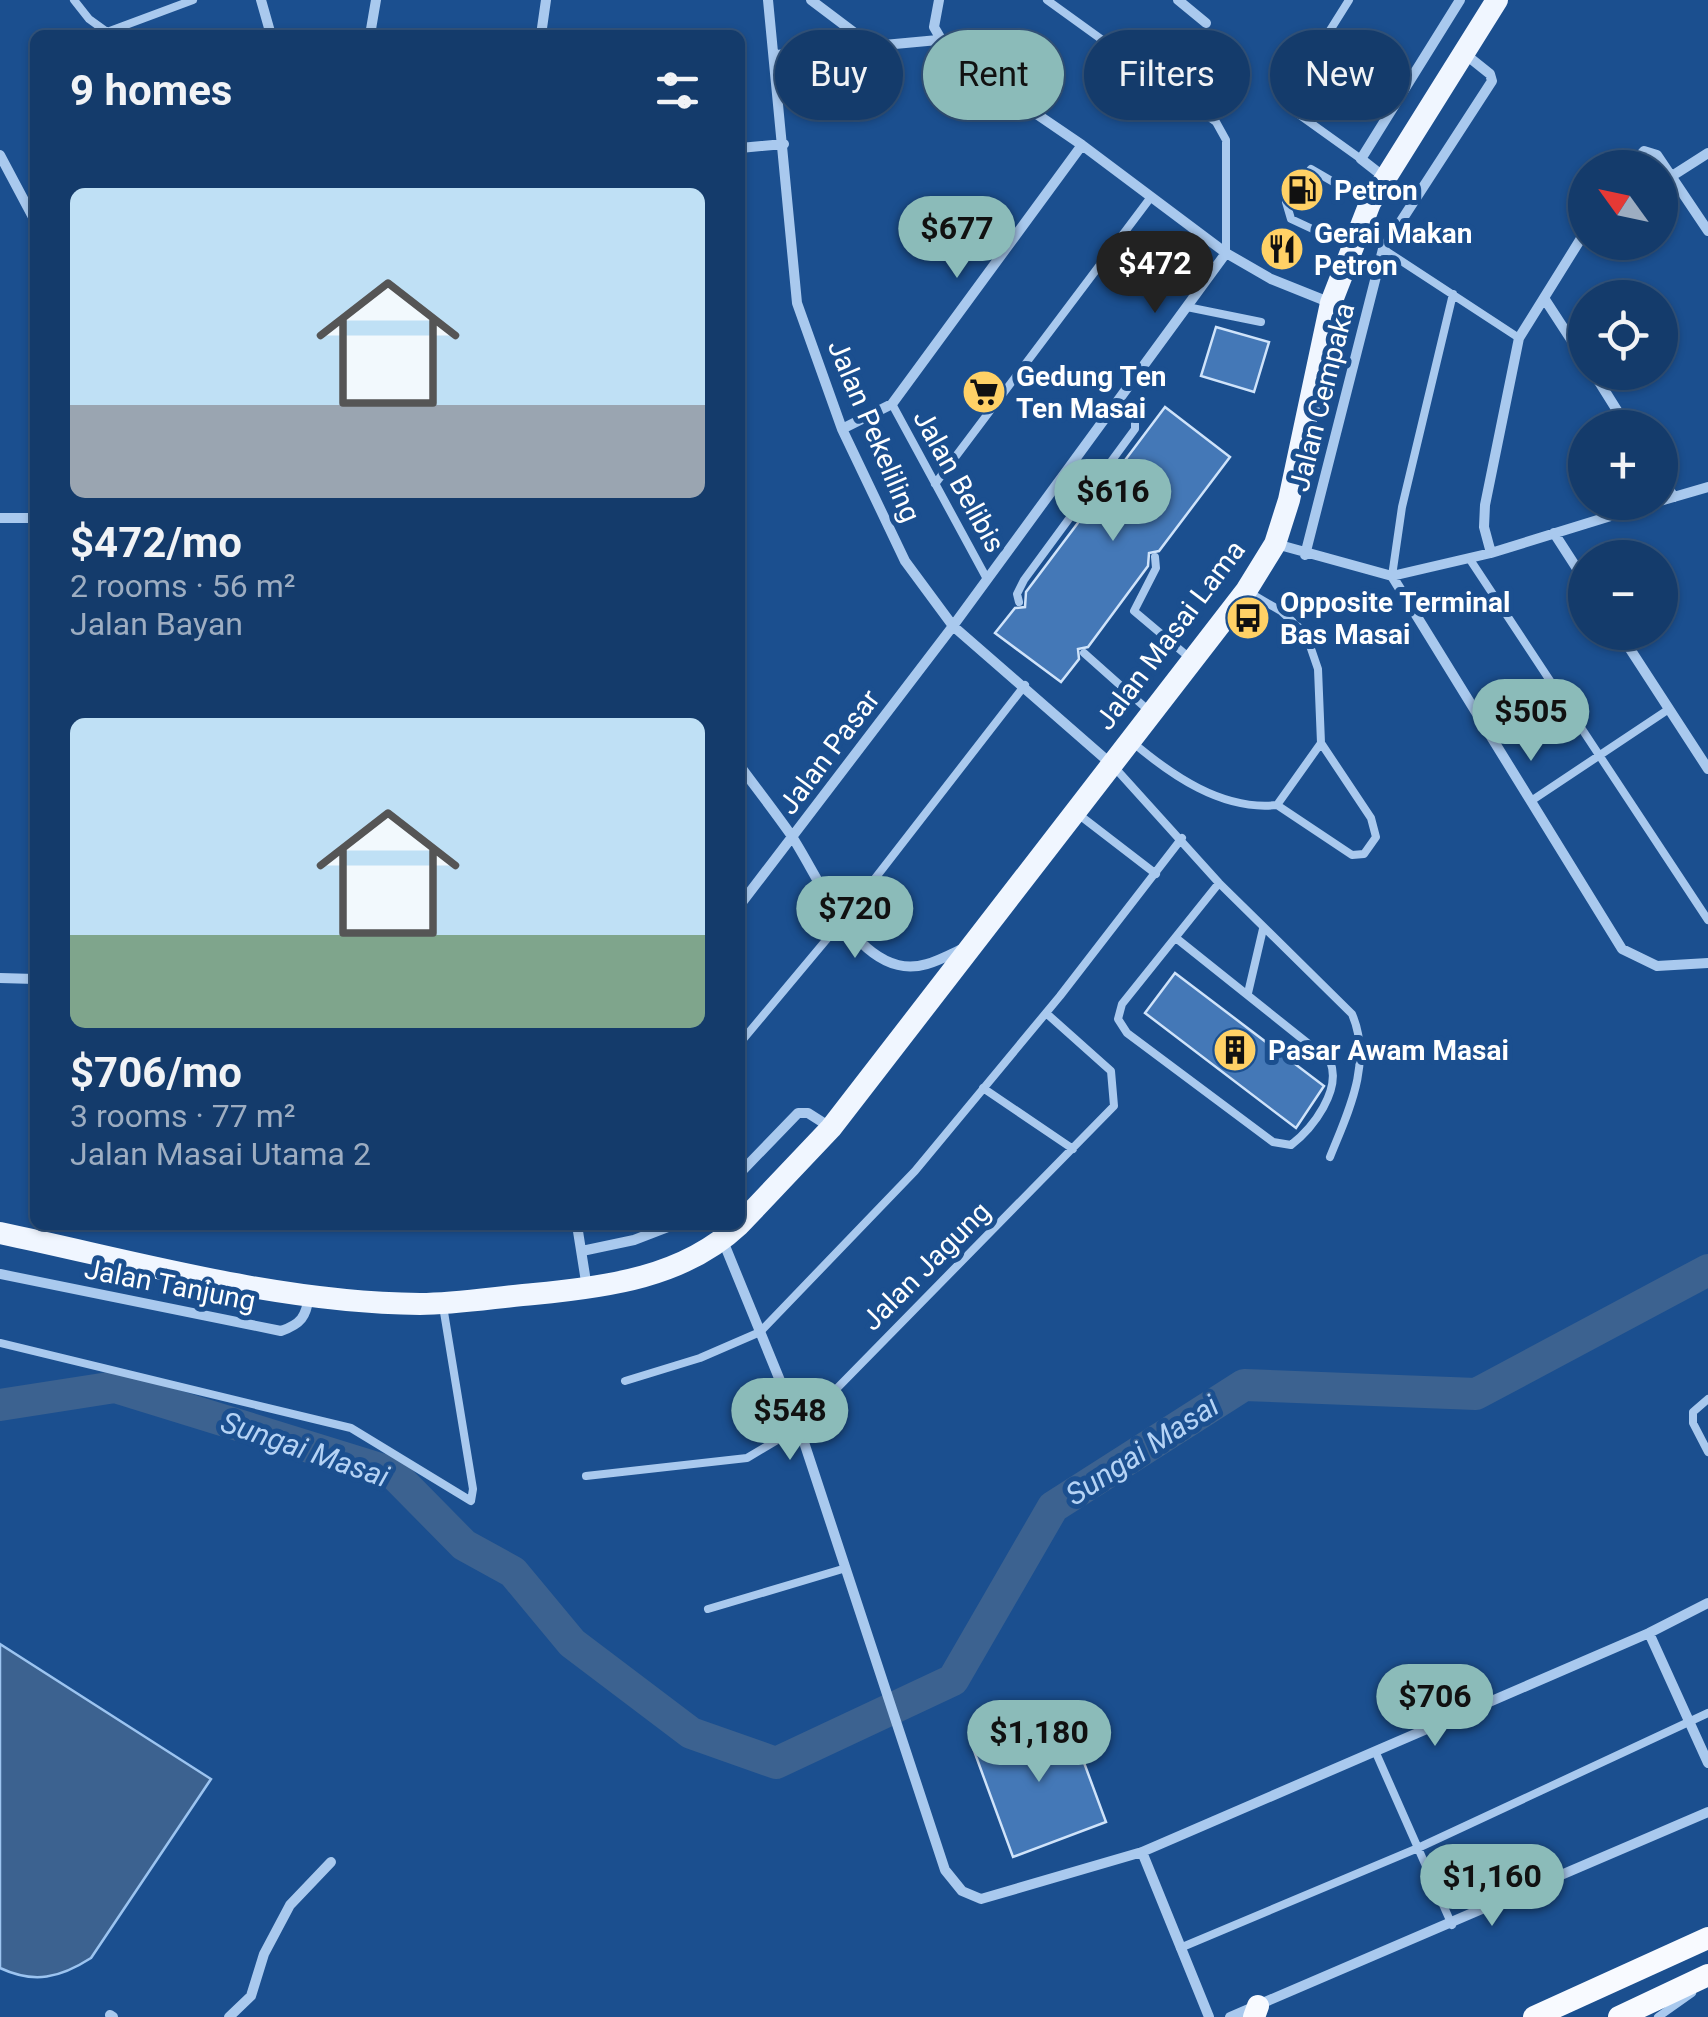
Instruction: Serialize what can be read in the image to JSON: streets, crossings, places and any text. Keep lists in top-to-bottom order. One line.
{"streets":{"main road":["Jalan Masai Lama"],"street":["Jalan Cempaka","Jalan Pekeliling","Jalan Belibis","Jalan Pasar","Jalan Tanjung"],"lane":["Jalan Jagung"]},"crossings":[["Jalan Cempaka","Jalan Masai Lama"],["Jalan Pekeliling","Jalan Belibis"],["Jalan Pekeliling","Jalan Masai Lama"],["Jalan Pekeliling","Jalan Pasar"],["Jalan Belibis","Jalan Pasar"],["Jalan Masai Lama","Jalan Tanjung"]],"water":["Sungai Masai"],"places":{"fuel station":["Petron"],"restaurant":["Gerai Makan Petron"],"supermarket":["Gedung Ten Ten Masai"],"bus stop":["Opposite Terminal Bas Masai"],"building":["Pasar Awam Masai"]},"north":"top left","page":{"chip":["Buy","Rent","Filters","New"],"heading":"9 homes","map_buttons":["+","−"],"list":[{"name":"$472/mo","note":"2 rooms · 56 m² · Jalan Bayan"},{"name":"$706/mo","note":"3 rooms · 77 m² · Jalan Masai Utama 2"}],"price":["$677","$472","$616","$505","$720","$548","$706","$1,180","$1,160"]}}
